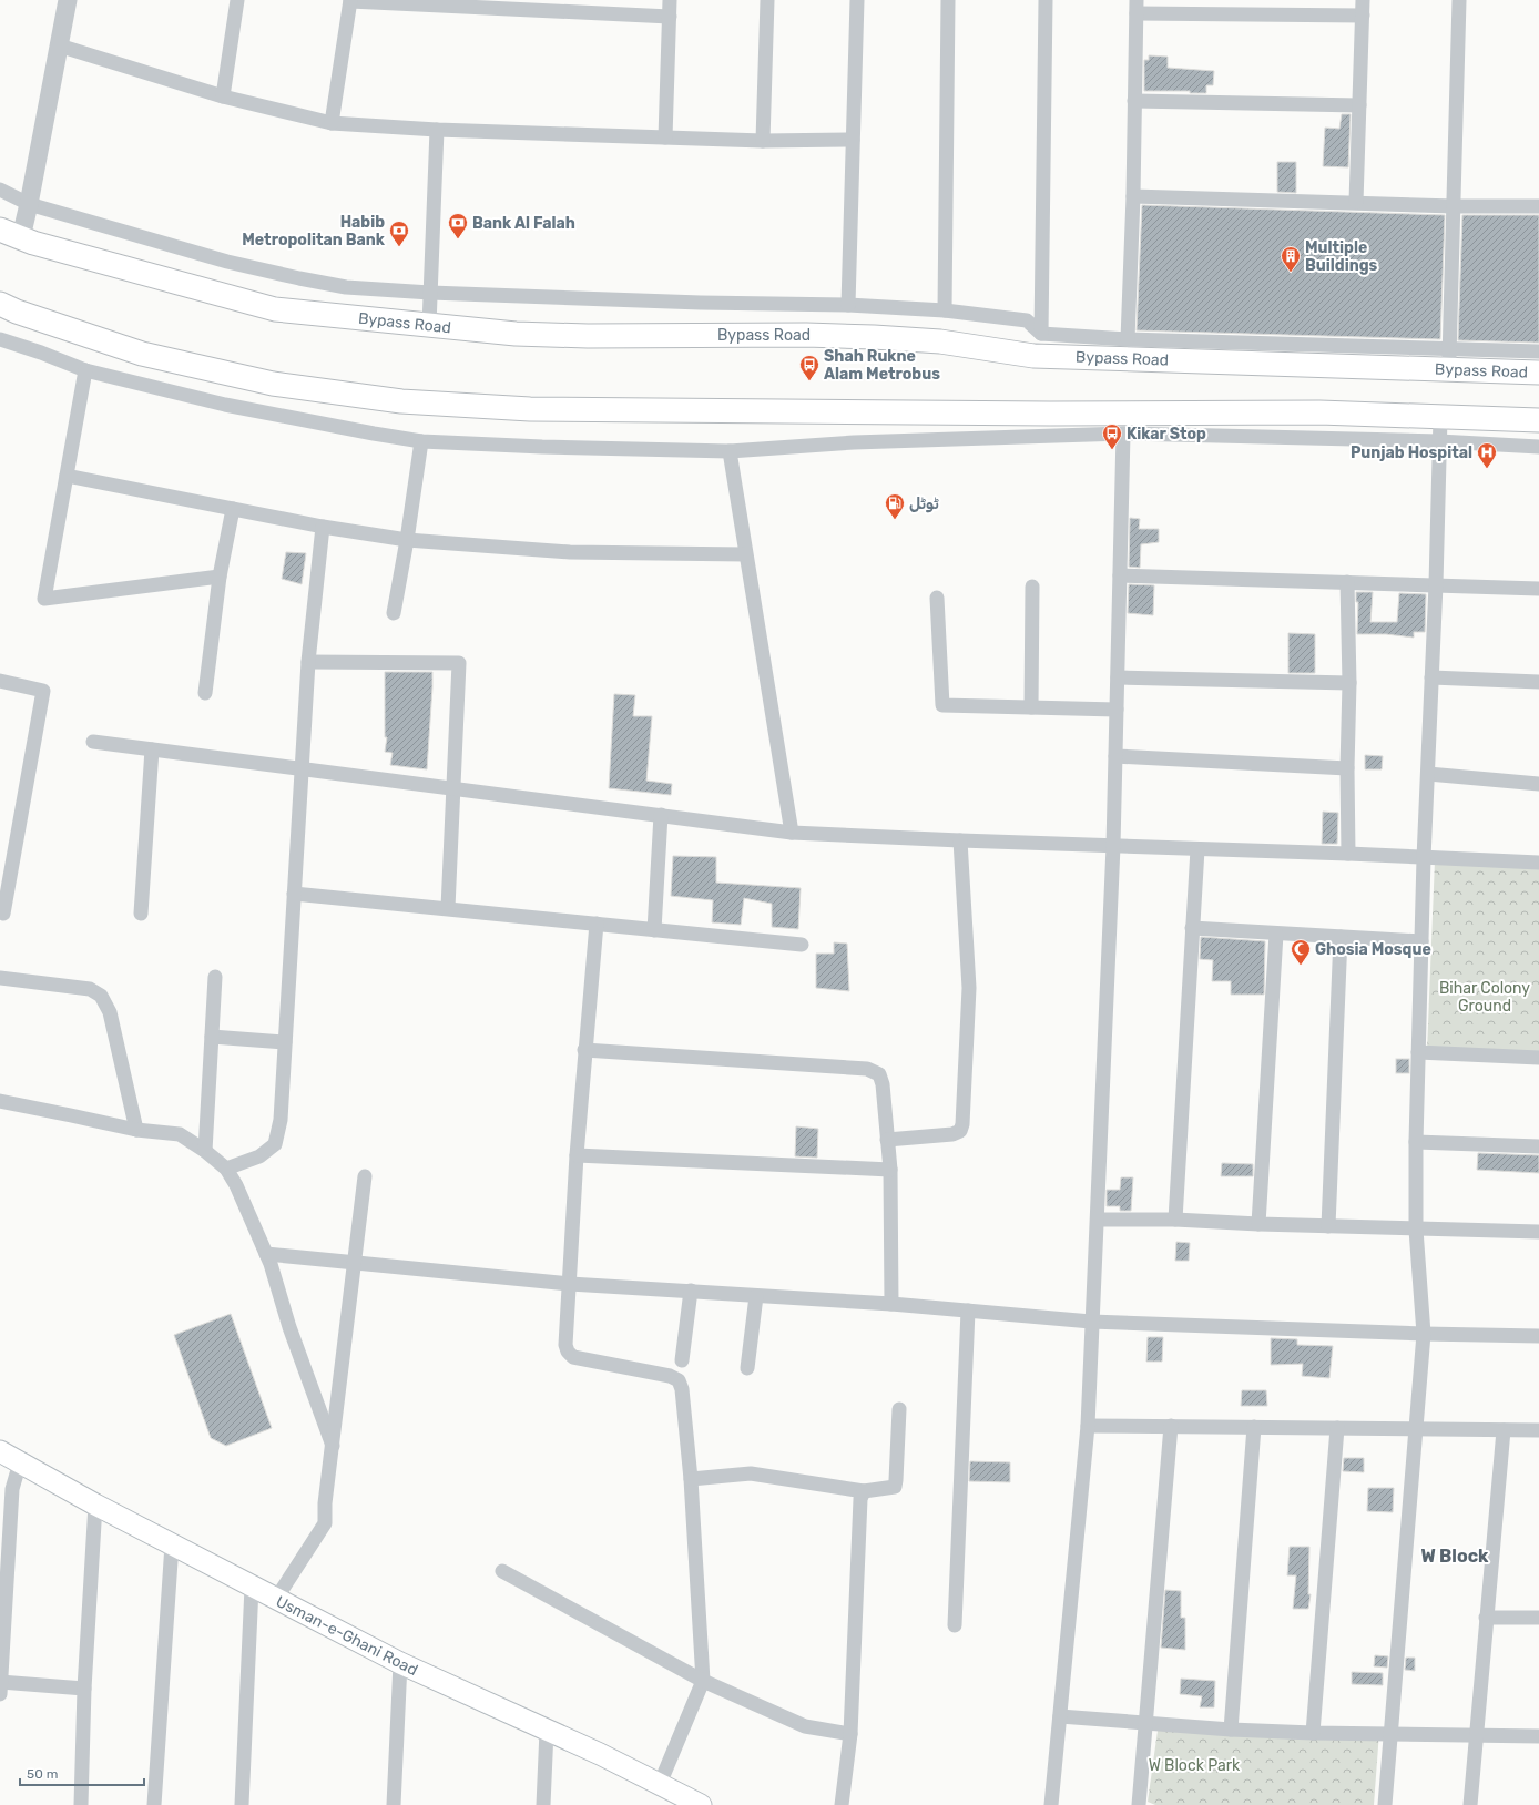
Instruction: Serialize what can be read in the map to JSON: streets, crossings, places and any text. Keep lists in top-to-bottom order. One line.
{"streets":{"main road":["Bypass Road","Usman-e-Ghani Road"]},"districts":["W Block"],"parks":["Bihar Colony Ground","W Block Park"],"places":{"bank":["Bank Al Falah","Habib Metropolitan Bank"],"building":["Multiple Buildings"],"bus stop":["Shah Rukne Alam Metrobus","Kikar Stop"],"hospital":["Punjab Hospital"],"fuel station":["ٹوٹل"],"mosque":["Ghosia Mosque"]},"scale_bar":"50 m"}
